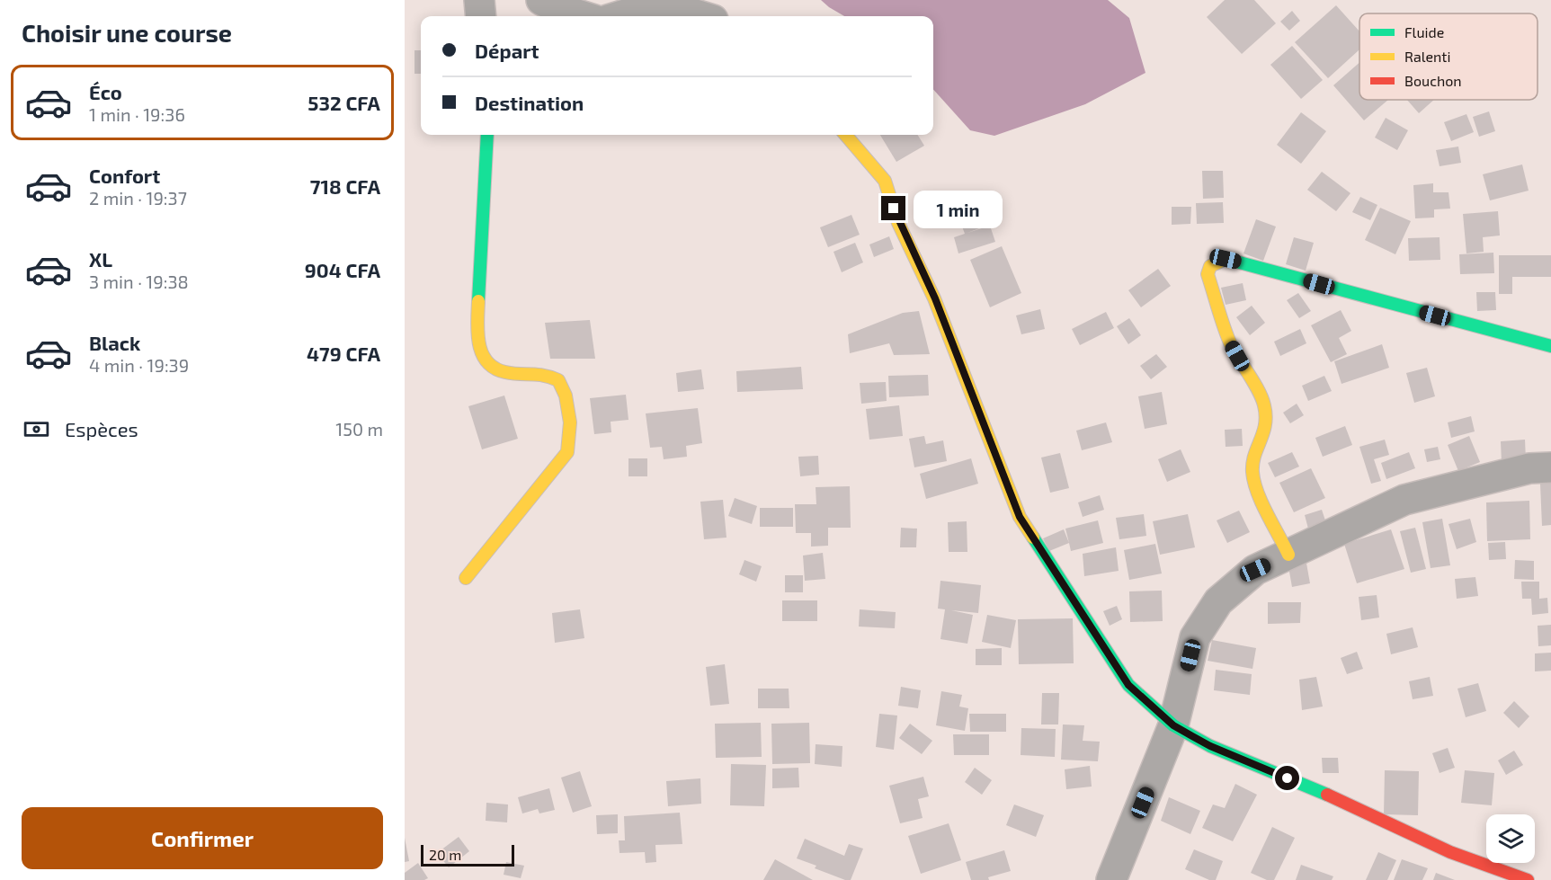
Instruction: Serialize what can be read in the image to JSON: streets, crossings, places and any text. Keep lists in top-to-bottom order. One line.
{"legend":["Fluide","Ralenti","Bouchon"],"scale_bar":"20 m","page":{"heading":"Choisir une course","banner":["Départ","Destination"],"list":[{"name":"Éco","note":"1 min · 19:36","value":"532 CFA"},{"name":"Confort","note":"2 min · 19:37","value":"718 CFA"},{"name":"XL","note":"3 min · 19:38","value":"904 CFA"},{"name":"Black","note":"4 min · 19:39","value":"479 CFA"}],"bubble":"1 min","pay":["Espèces","150 m"],"buttons":"Confirmer","scale":"20 m"}}
